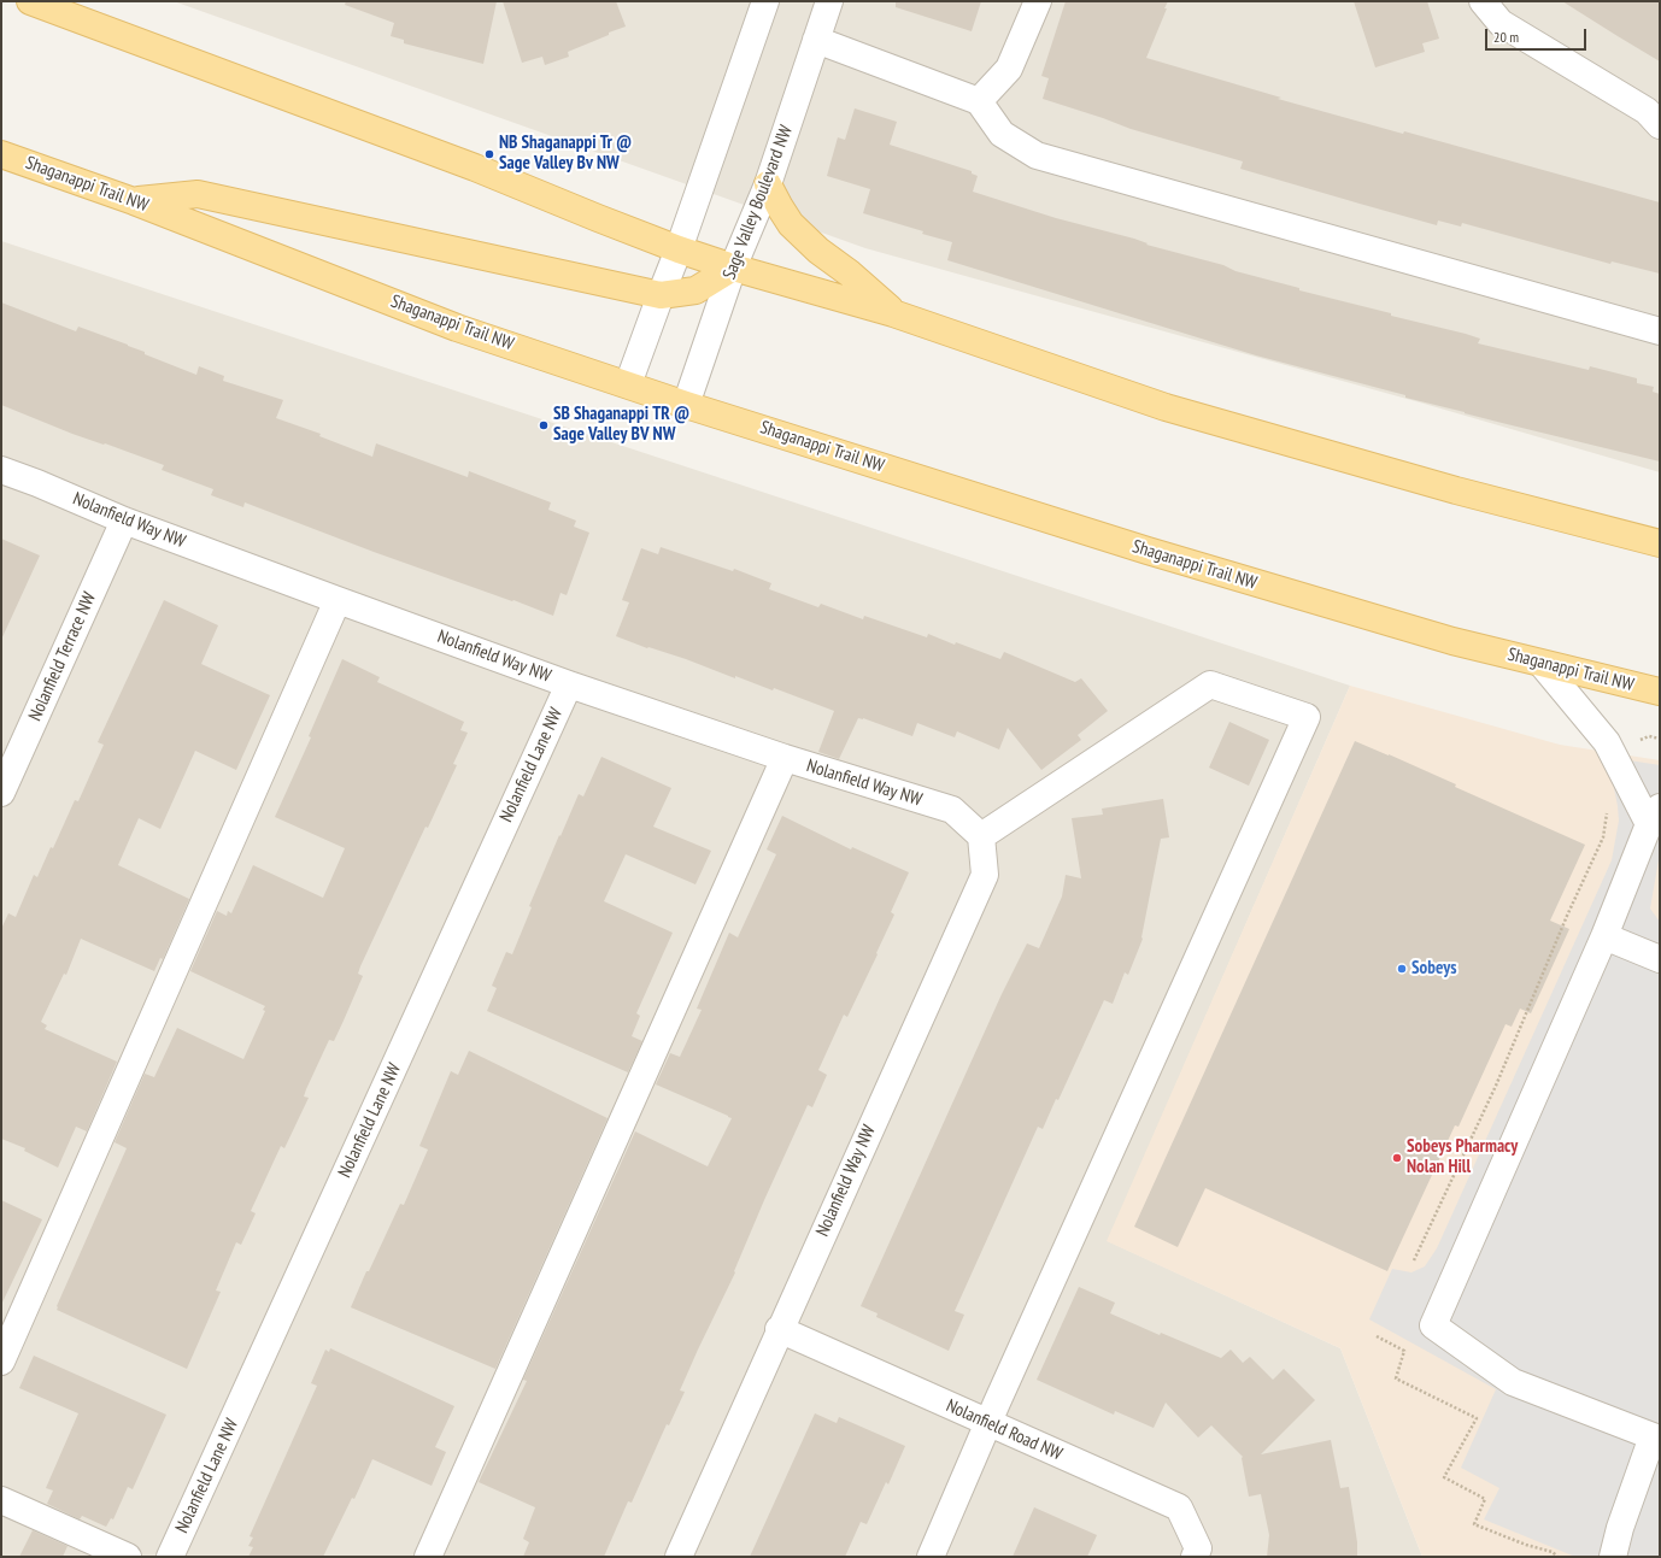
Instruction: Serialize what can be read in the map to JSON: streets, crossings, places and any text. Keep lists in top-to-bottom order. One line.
{"streets":{"main road":["Shaganappi Trail NW"],"street":["Sage Valley Boulevard NW","Nolanfield Way NW","Nolanfield Terrace NW","Nolanfield Lane NW","Nolanfield Road NW"]},"crossings":[["Shaganappi Trail NW","Sage Valley Boulevard NW"],["Nolanfield Way NW","Nolanfield Terrace NW"],["Nolanfield Way NW","Nolanfield Lane NW"],["Nolanfield Way NW","Nolanfield Road NW"]],"places":["NB Shaganappi Tr @ Sage Valley Bv NW","SB Shaganappi TR @ Sage Valley BV NW","Sobeys","Sobeys Pharmacy Nolan Hill"],"scale_bar":"20 m"}
